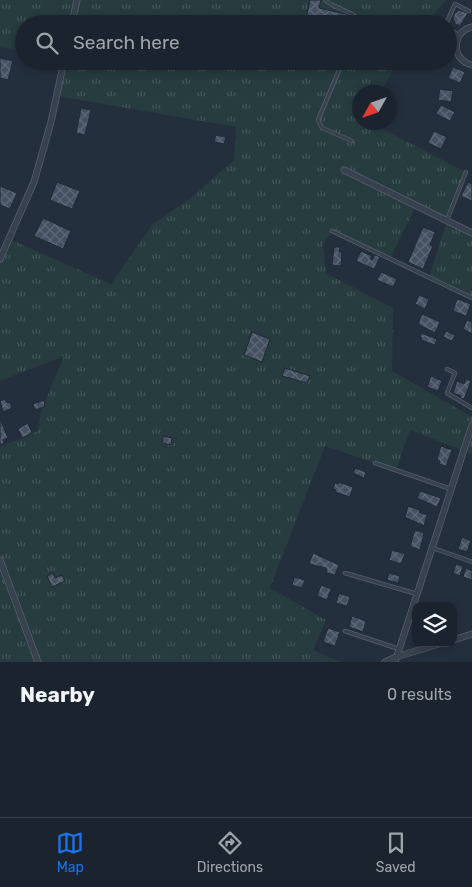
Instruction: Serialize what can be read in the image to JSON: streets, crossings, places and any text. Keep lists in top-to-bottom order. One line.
{"north":"bottom left","page":{"search":"Search here","heading":["Nearby","0 results"],"nav":["Map","Directions","Saved"]}}
